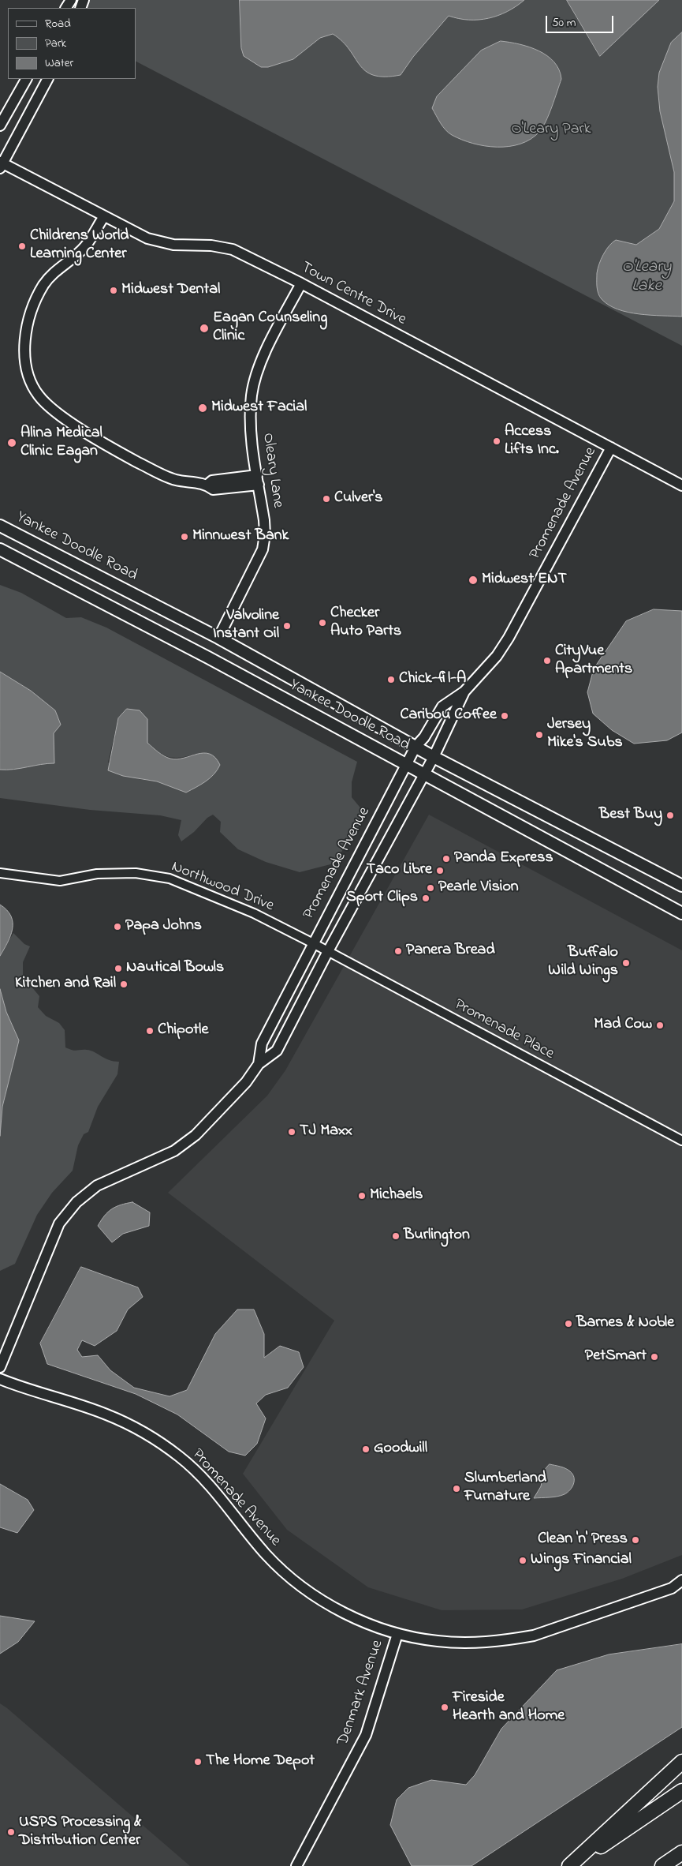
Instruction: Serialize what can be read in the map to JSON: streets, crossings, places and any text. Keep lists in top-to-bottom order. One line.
{"streets":{"main road":["Yankee Doodle Road"],"street":["Town Centre Drive","Oleary Lane","Promenade Avenue","Northwood Drive","Promenade Place","Denmark Avenue"]},"crossings":[["Town Centre Drive","Oleary Lane"],["Town Centre Drive","Promenade Avenue"],["Oleary Lane","Yankee Doodle Road"],["Promenade Avenue","Yankee Doodle Road"],["Promenade Avenue","Northwood Drive"],["Promenade Avenue","Promenade Place"],["Promenade Avenue","Denmark Avenue"],["Northwood Drive","Promenade Place"]],"water":["O'Leary Lake"],"parks":["O'Leary Park"],"places":["Childrens World Learning Center","Midwest Dental","Eagan Counseling Clinic","Midwest Facial","Access Lifts Inc.","Alina Medical Clinic Eagan","Culver's","Minnwest Bank","Midwest ENT","Checker Auto Parts","Valvoline Instant Oil","CityVue Apartments","Chick-fil-A","Caribou Coffee","Jersey Mike's Subs","Best Buy","Panda Express","Taco Libre","Pearle Vision","Sport Clips","Papa Johns","Panera Bread","Buffalo Wild Wings","Nautical Bowls","Kitchen and Rail","Mad Cow","Chipotle","TJ Maxx","Michaels","Burlington","Barnes & Noble","PetSmart","Goodwill","Slumberland Furnature","Clean 'n' Press","Wings Financial","Fireside Hearth and Home","The Home Depot","USPS Processing & Distribution Center"],"legend":["Road","Park","Water"],"scale_bar":"50 m"}
